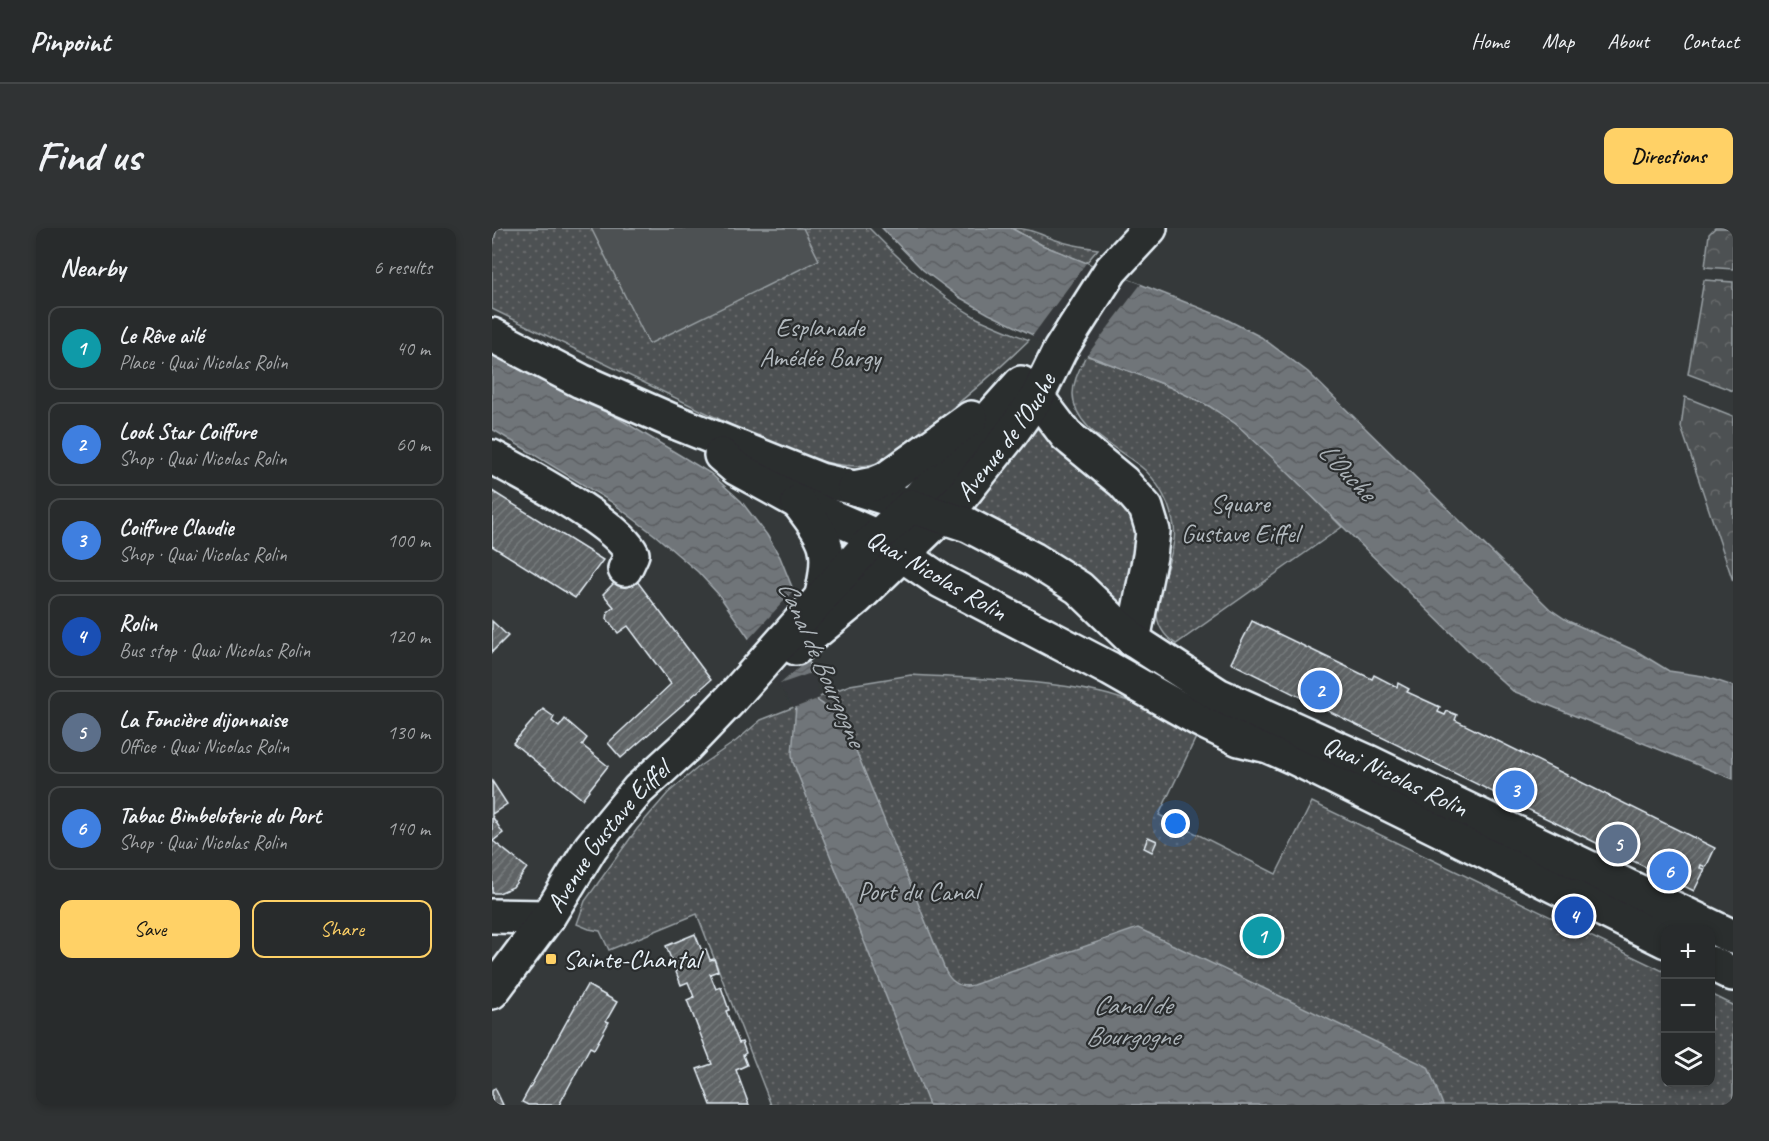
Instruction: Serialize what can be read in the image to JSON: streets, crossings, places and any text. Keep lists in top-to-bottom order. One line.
{"streets":{"main road":["Avenue de l'Ouche","Quai Nicolas Rolin","Avenue Gustave Eiffel"]},"crossings":[["Avenue de l'Ouche","Quai Nicolas Rolin"],["Avenue de l'Ouche","Avenue Gustave Eiffel"],["Quai Nicolas Rolin","Avenue Gustave Eiffel"]],"water":["L'Ouche","Canal de Bourgogne"],"parks":["Esplanade Amédée Bargy","Square Gustave Eiffel","Port du Canal"],"places":{"transit":["Sainte-Chantal"]},"page":{"header":"Pinpoint","nav":["Home","Map","About","Contact"],"buttons":["Directions",["Save","Share"]],"title":"Find us","heading":["Nearby","6 results"],"list":[{"mark":"1","name":"Le Rêve ailé","note":"Place · Quai Nicolas Rolin","value":"40 m"},{"mark":"2","name":"Look Star Coiffure","note":"Shop · Quai Nicolas Rolin","value":"60 m"},{"mark":"3","name":"Coiffure Claudie","note":"Shop · Quai Nicolas Rolin","value":"100 m"},{"mark":"4","name":"Rolin","note":"Bus stop · Quai Nicolas Rolin","value":"120 m"},{"mark":"5","name":"La Foncière dijonnaise","note":"Office · Quai Nicolas Rolin","value":"130 m"},{"mark":"6","name":"Tabac Bimbeloterie du Port","note":"Shop · Quai Nicolas Rolin","value":"140 m"}],"pins":["2","3","5","6","4","1"],"map_buttons":["+","−"]}}
